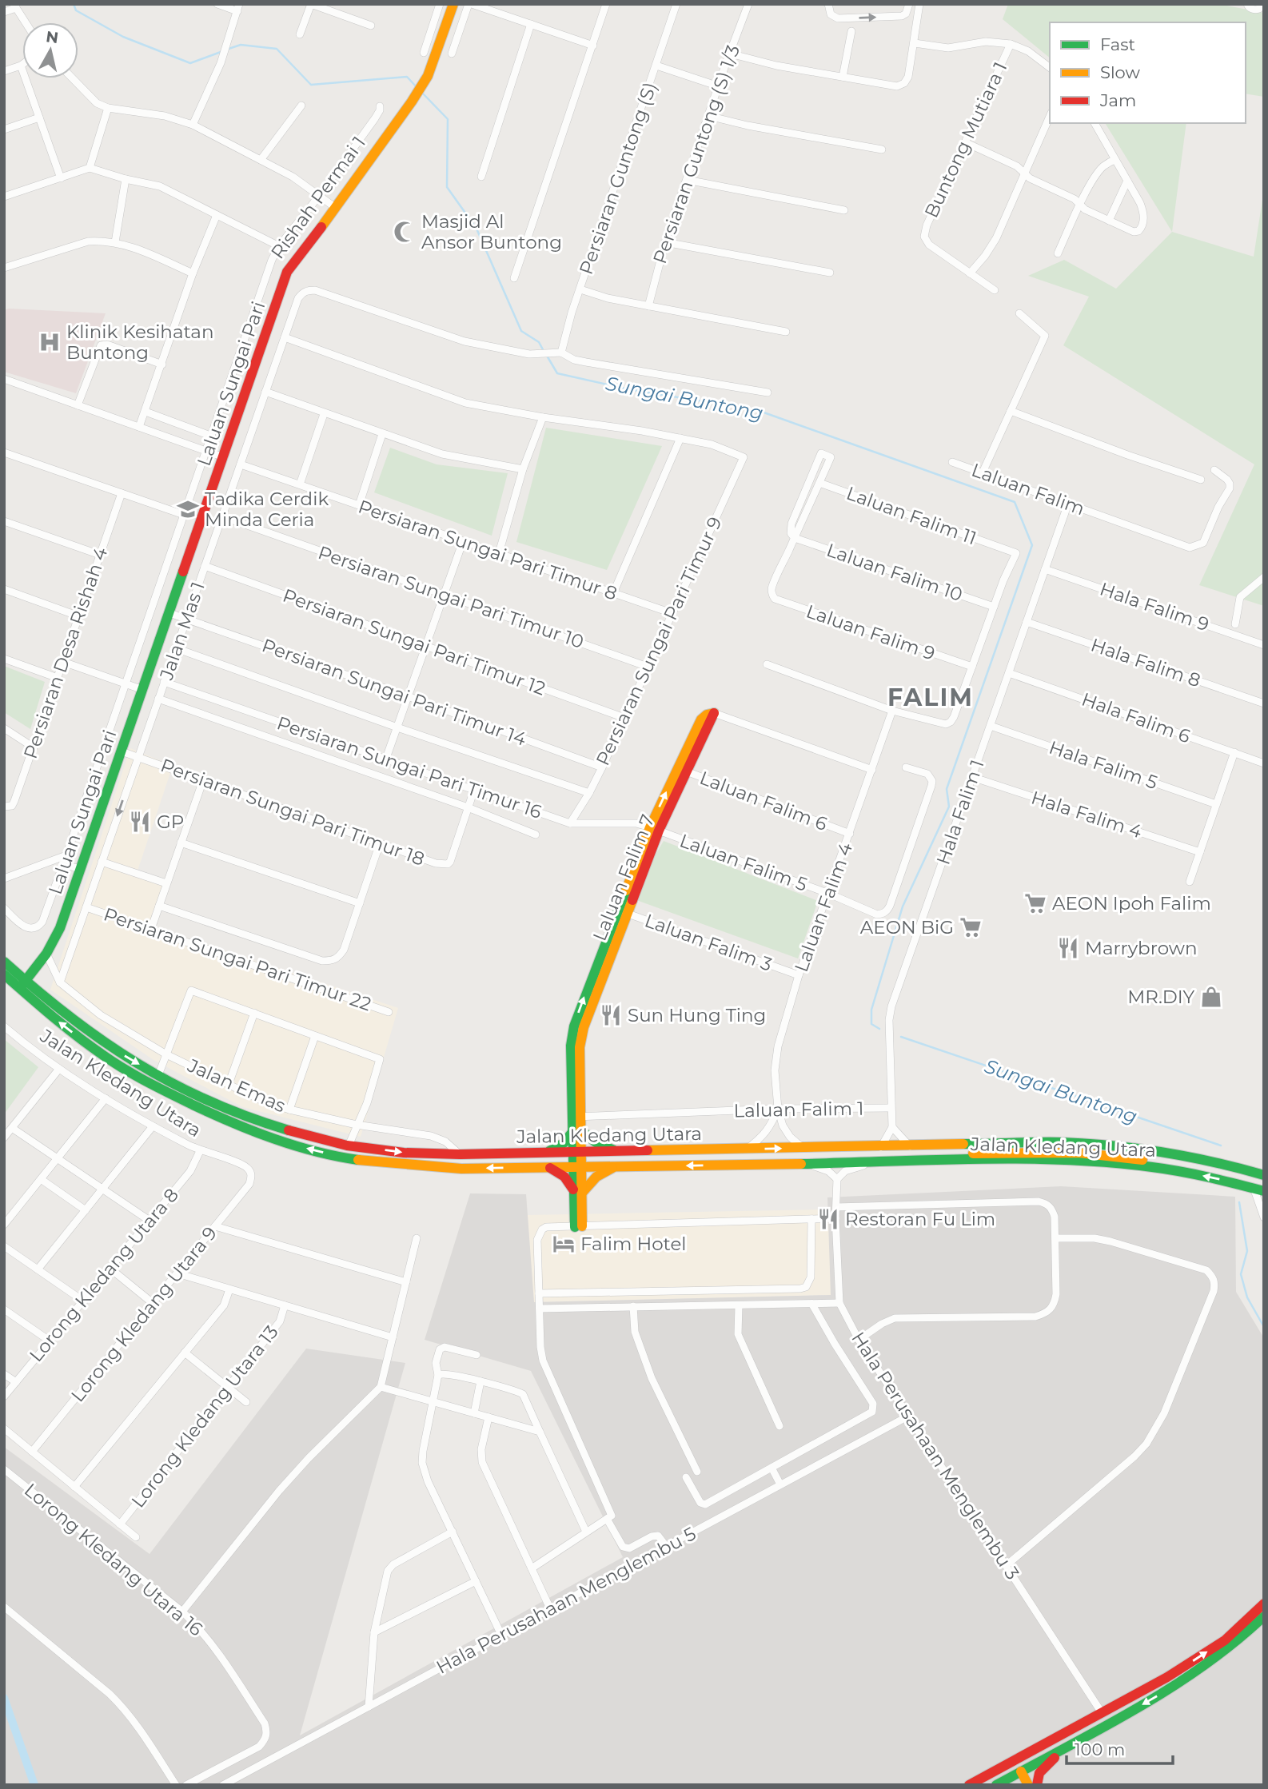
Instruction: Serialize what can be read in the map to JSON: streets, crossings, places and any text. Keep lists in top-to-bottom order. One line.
{"streets":{"main road":["Laluan Sungai Pari","Laluan Falim 7","Jalan Kledang Utara"],"street":["Buntong Mutiara 1","Persiaran Guntong (S) 1/3","Persiaran Guntong (S)","Rishah Permai 1","Laluan Falim","Laluan Falim 11","Persiaran Sungai Pari Timur 8","Laluan Falim 10","Persiaran Sungai Pari Timur 10","Hala Falim 9","Jalan Mas 1","Laluan Falim 9","Persiaran Sungai Pari Timur 9","Persiaran Sungai Pari Timur 12","Persiaran Desa Rishah 4","Hala Falim 8","Persiaran Sungai Pari Timur 14","Hala Falim 6","Hala Falim 5","Persiaran Sungai Pari Timur 16","Laluan Falim 6","Persiaran Sungai Pari Timur 18","Hala Falim 1","Hala Falim 4","Laluan Falim 5","Laluan Falim 4","Laluan Falim 3","Persiaran Sungai Pari Timur 22","Jalan Emas","Laluan Falim 1","Lorong Kledang Utara 8","Lorong Kledang Utara 9","Lorong Kledang Utara 13","Hala Perusahaan Menglembu 3","Lorong Kledang Utara 16","Hala Perusahaan Menglembu 5"]},"crossings":[["Persiaran Guntong (S)","Jalan Mas 1"],["Laluan Sungai Pari","Persiaran Sungai Pari Timur 14"],["Laluan Sungai Pari","Persiaran Sungai Pari Timur 18"],["Laluan Sungai Pari","Jalan Kledang Utara"],["Laluan Sungai Pari","Jalan Emas"],["Laluan Falim","Hala Falim 1"],["Laluan Falim 11","Laluan Falim 10"],["Persiaran Sungai Pari Timur 8","Jalan Mas 1"],["Persiaran Sungai Pari Timur 8","Persiaran Sungai Pari Timur 9"],["Laluan Falim 10","Laluan Falim 9"],["Persiaran Sungai Pari Timur 10","Jalan Mas 1"],["Persiaran Sungai Pari Timur 10","Persiaran Sungai Pari Timur 9"],["Hala Falim 9","Hala Falim 1"],["Jalan Mas 1","Persiaran Sungai Pari Timur 12"],["Jalan Mas 1","Persiaran Sungai Pari Timur 14"],["Jalan Mas 1","Persiaran Sungai Pari Timur 16"],["Jalan Mas 1","Persiaran Sungai Pari Timur 18"],["Jalan Mas 1","Persiaran Sungai Pari Timur 22"],["Jalan Mas 1","Jalan Emas"],["Persiaran Sungai Pari Timur 9","Persiaran Sungai Pari Timur 12"],["Persiaran Sungai Pari Timur 9","Persiaran Sungai Pari Timur 14"],["Persiaran Sungai Pari Timur 9","Persiaran Sungai Pari Timur 16"],["Hala Falim 8","Hala Falim 1"],["Hala Falim 6","Hala Falim 1"],["Hala Falim 5","Hala Falim 1"],["Persiaran Sungai Pari Timur 16","Persiaran Sungai Pari Timur 18"],["Persiaran Sungai Pari Timur 16","Laluan Falim 5"],["Persiaran Sungai Pari Timur 16","Laluan Falim 7"],["Laluan Falim 6","Laluan Falim 7"],["Laluan Falim 6","Laluan Falim 4"],["Hala Falim 1","Hala Falim 4"],["Hala Falim 1","Laluan Falim 1"],["Laluan Falim 5","Laluan Falim 7"],["Laluan Falim 5","Laluan Falim 4"],["Laluan Falim 7","Laluan Falim 4"],["Laluan Falim 7","Laluan Falim 3"],["Laluan Falim 7","Jalan Kledang Utara"],["Laluan Falim 7","Laluan Falim 1"],["Laluan Falim 4","Laluan Falim 3"],["Laluan Falim 4","Jalan Kledang Utara"],["Laluan Falim 4","Laluan Falim 1"],["Jalan Kledang Utara","Jalan Emas"],["Jalan Kledang Utara","Lorong Kledang Utara 8"],["Jalan Kledang Utara","Lorong Kledang Utara 9"],["Hala Perusahaan Menglembu 3","Hala Perusahaan Menglembu 5"]],"districts":["FALIM"],"water":["Sungai Buntong"],"places":{"mosque":["Masjid Al Ansor Buntong"],"hospital":["Klinik Kesihatan Buntong"],"school or university":["Tadika Cerdik Minda Ceria"],"restaurant":["GP","Marrybrown","Sun Hung Ting","Restoran Fu Lim"],"supermarket":["AEON Ipoh Falim","AEON BiG"],"shop":["MR.DIY"],"hotel":["Falim Hotel"]},"legend":["Fast","Slow","Jam"],"scale_bar":"100 m","north":"top"}
